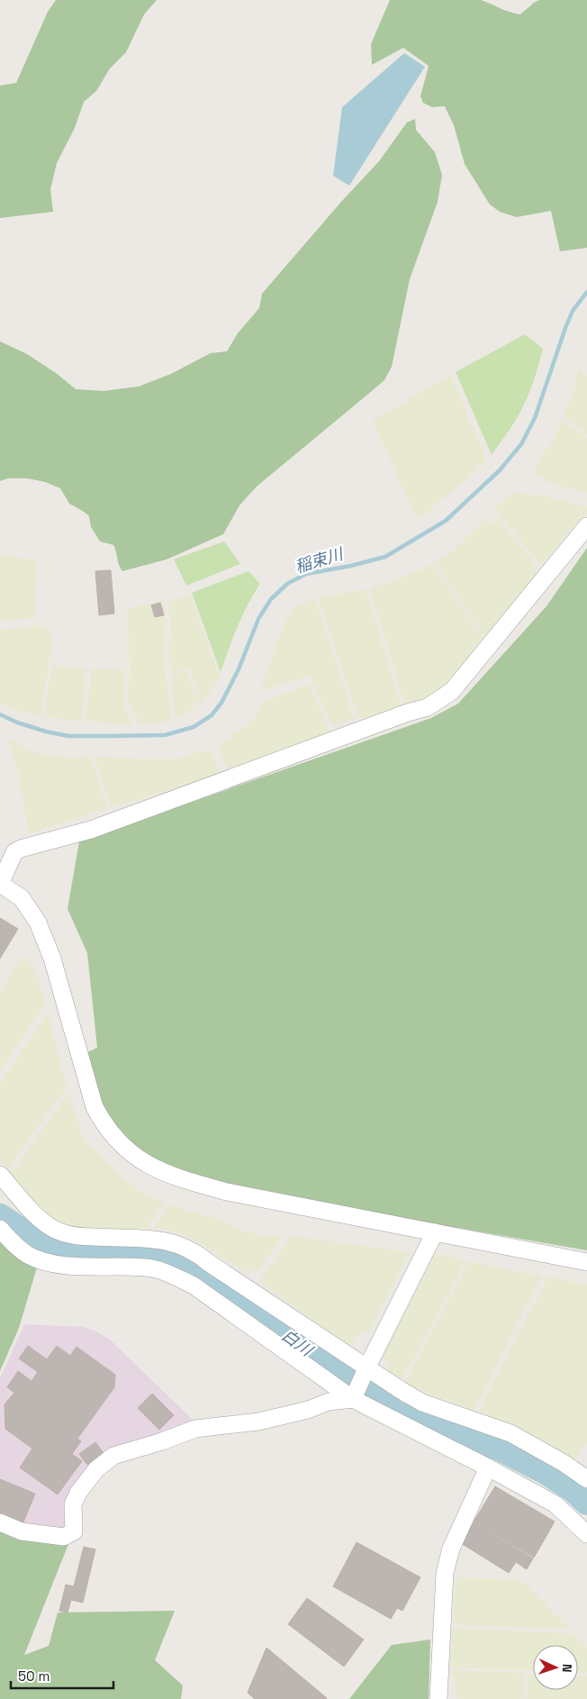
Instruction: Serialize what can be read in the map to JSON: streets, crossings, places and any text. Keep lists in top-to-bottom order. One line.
{"water":["稲束川","白川"],"scale_bar":"50 m","north":"right"}
